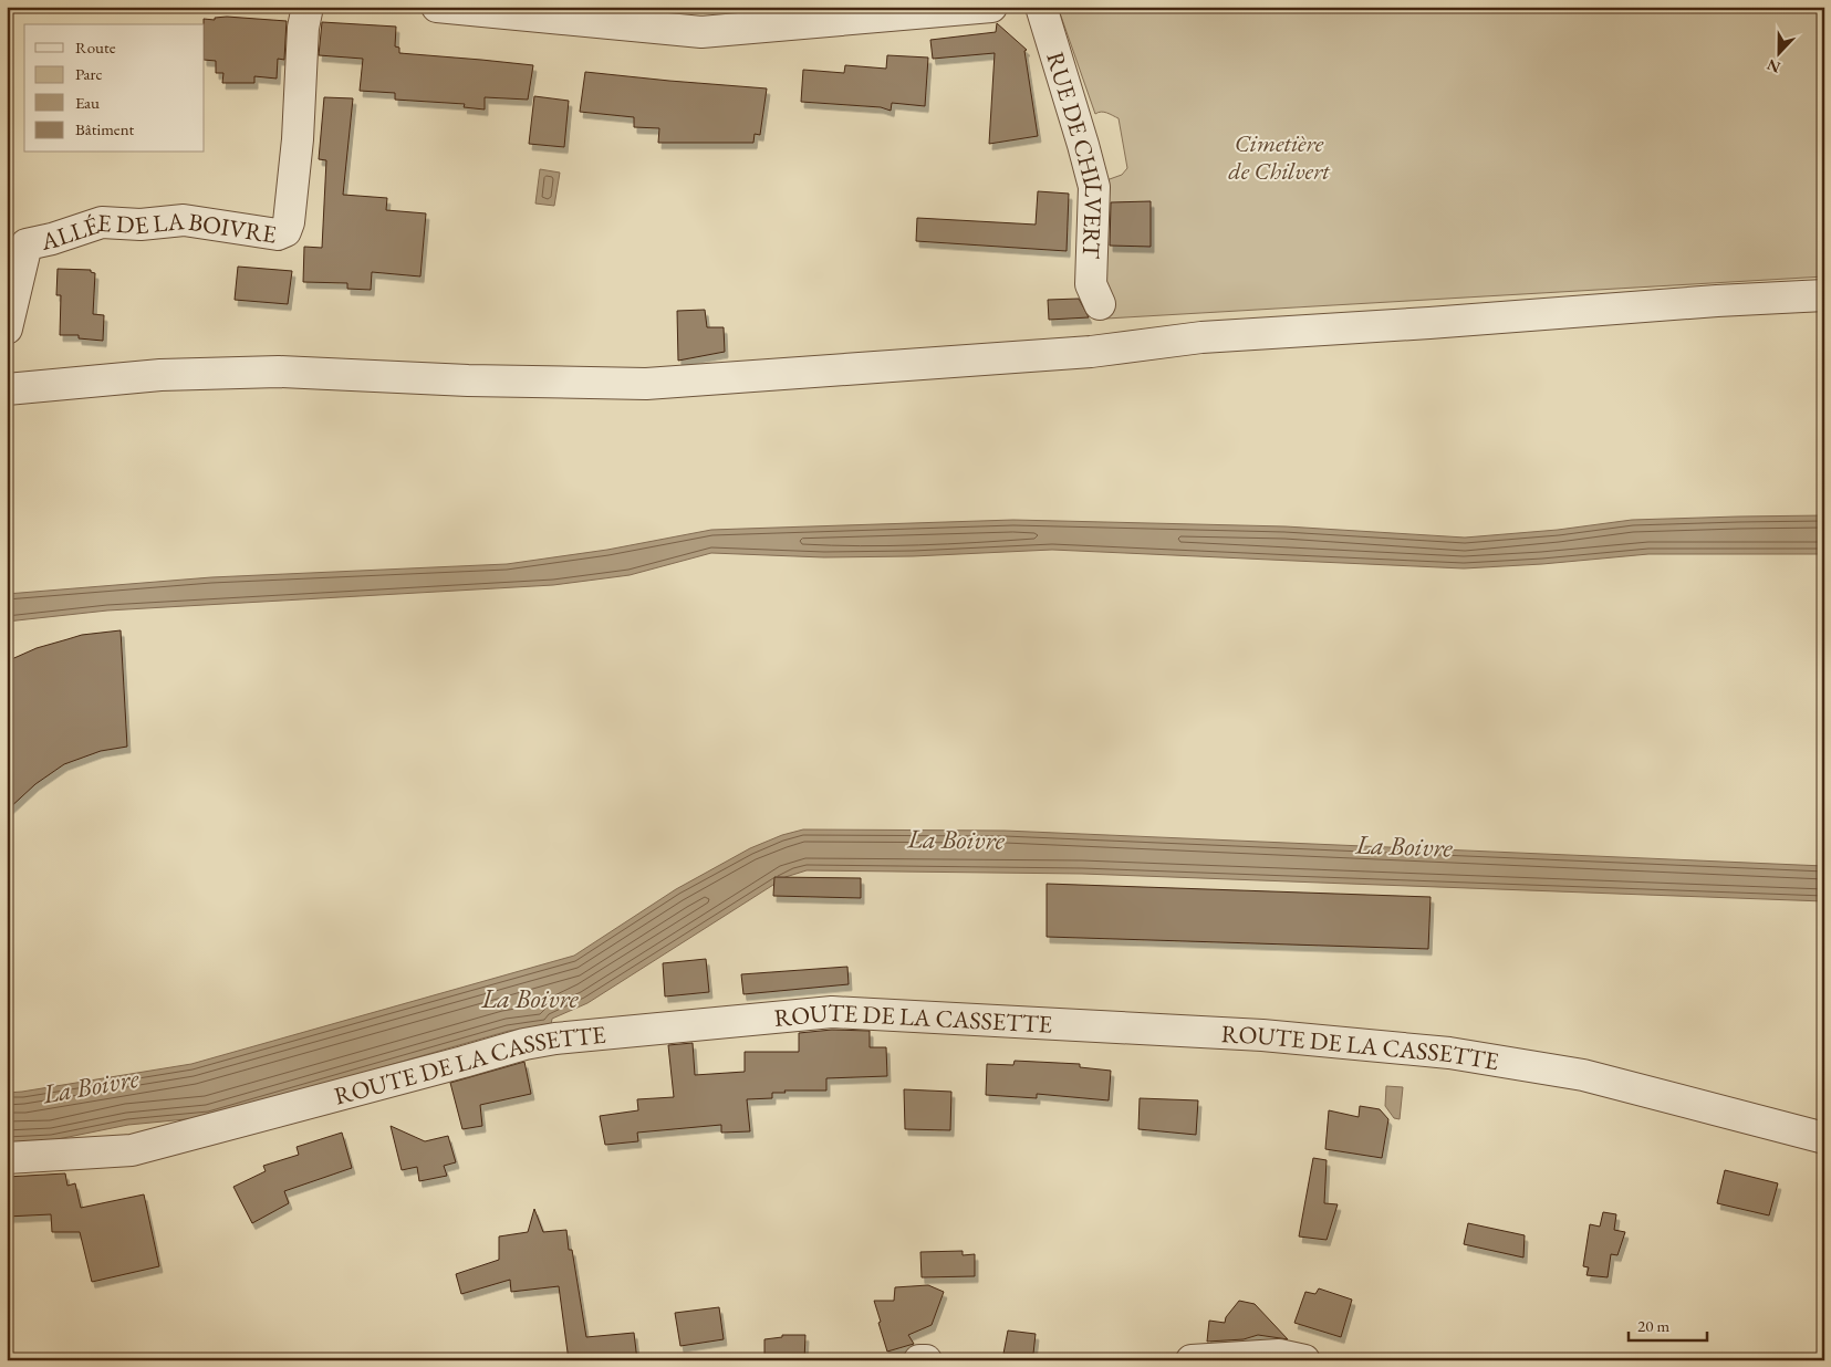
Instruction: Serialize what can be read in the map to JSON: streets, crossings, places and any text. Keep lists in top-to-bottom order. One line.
{"streets":{"street":["RUE DE CHILVERT","ALLÉE DE LA BOIVRE","ROUTE DE LA CASSETTE"]},"water":["La Boivre"],"parks":["Cimetière de Chilvert"],"legend":["Route","Parc","Eau","Bâtiment"],"scale_bar":"20 m","north":"bottom"}
